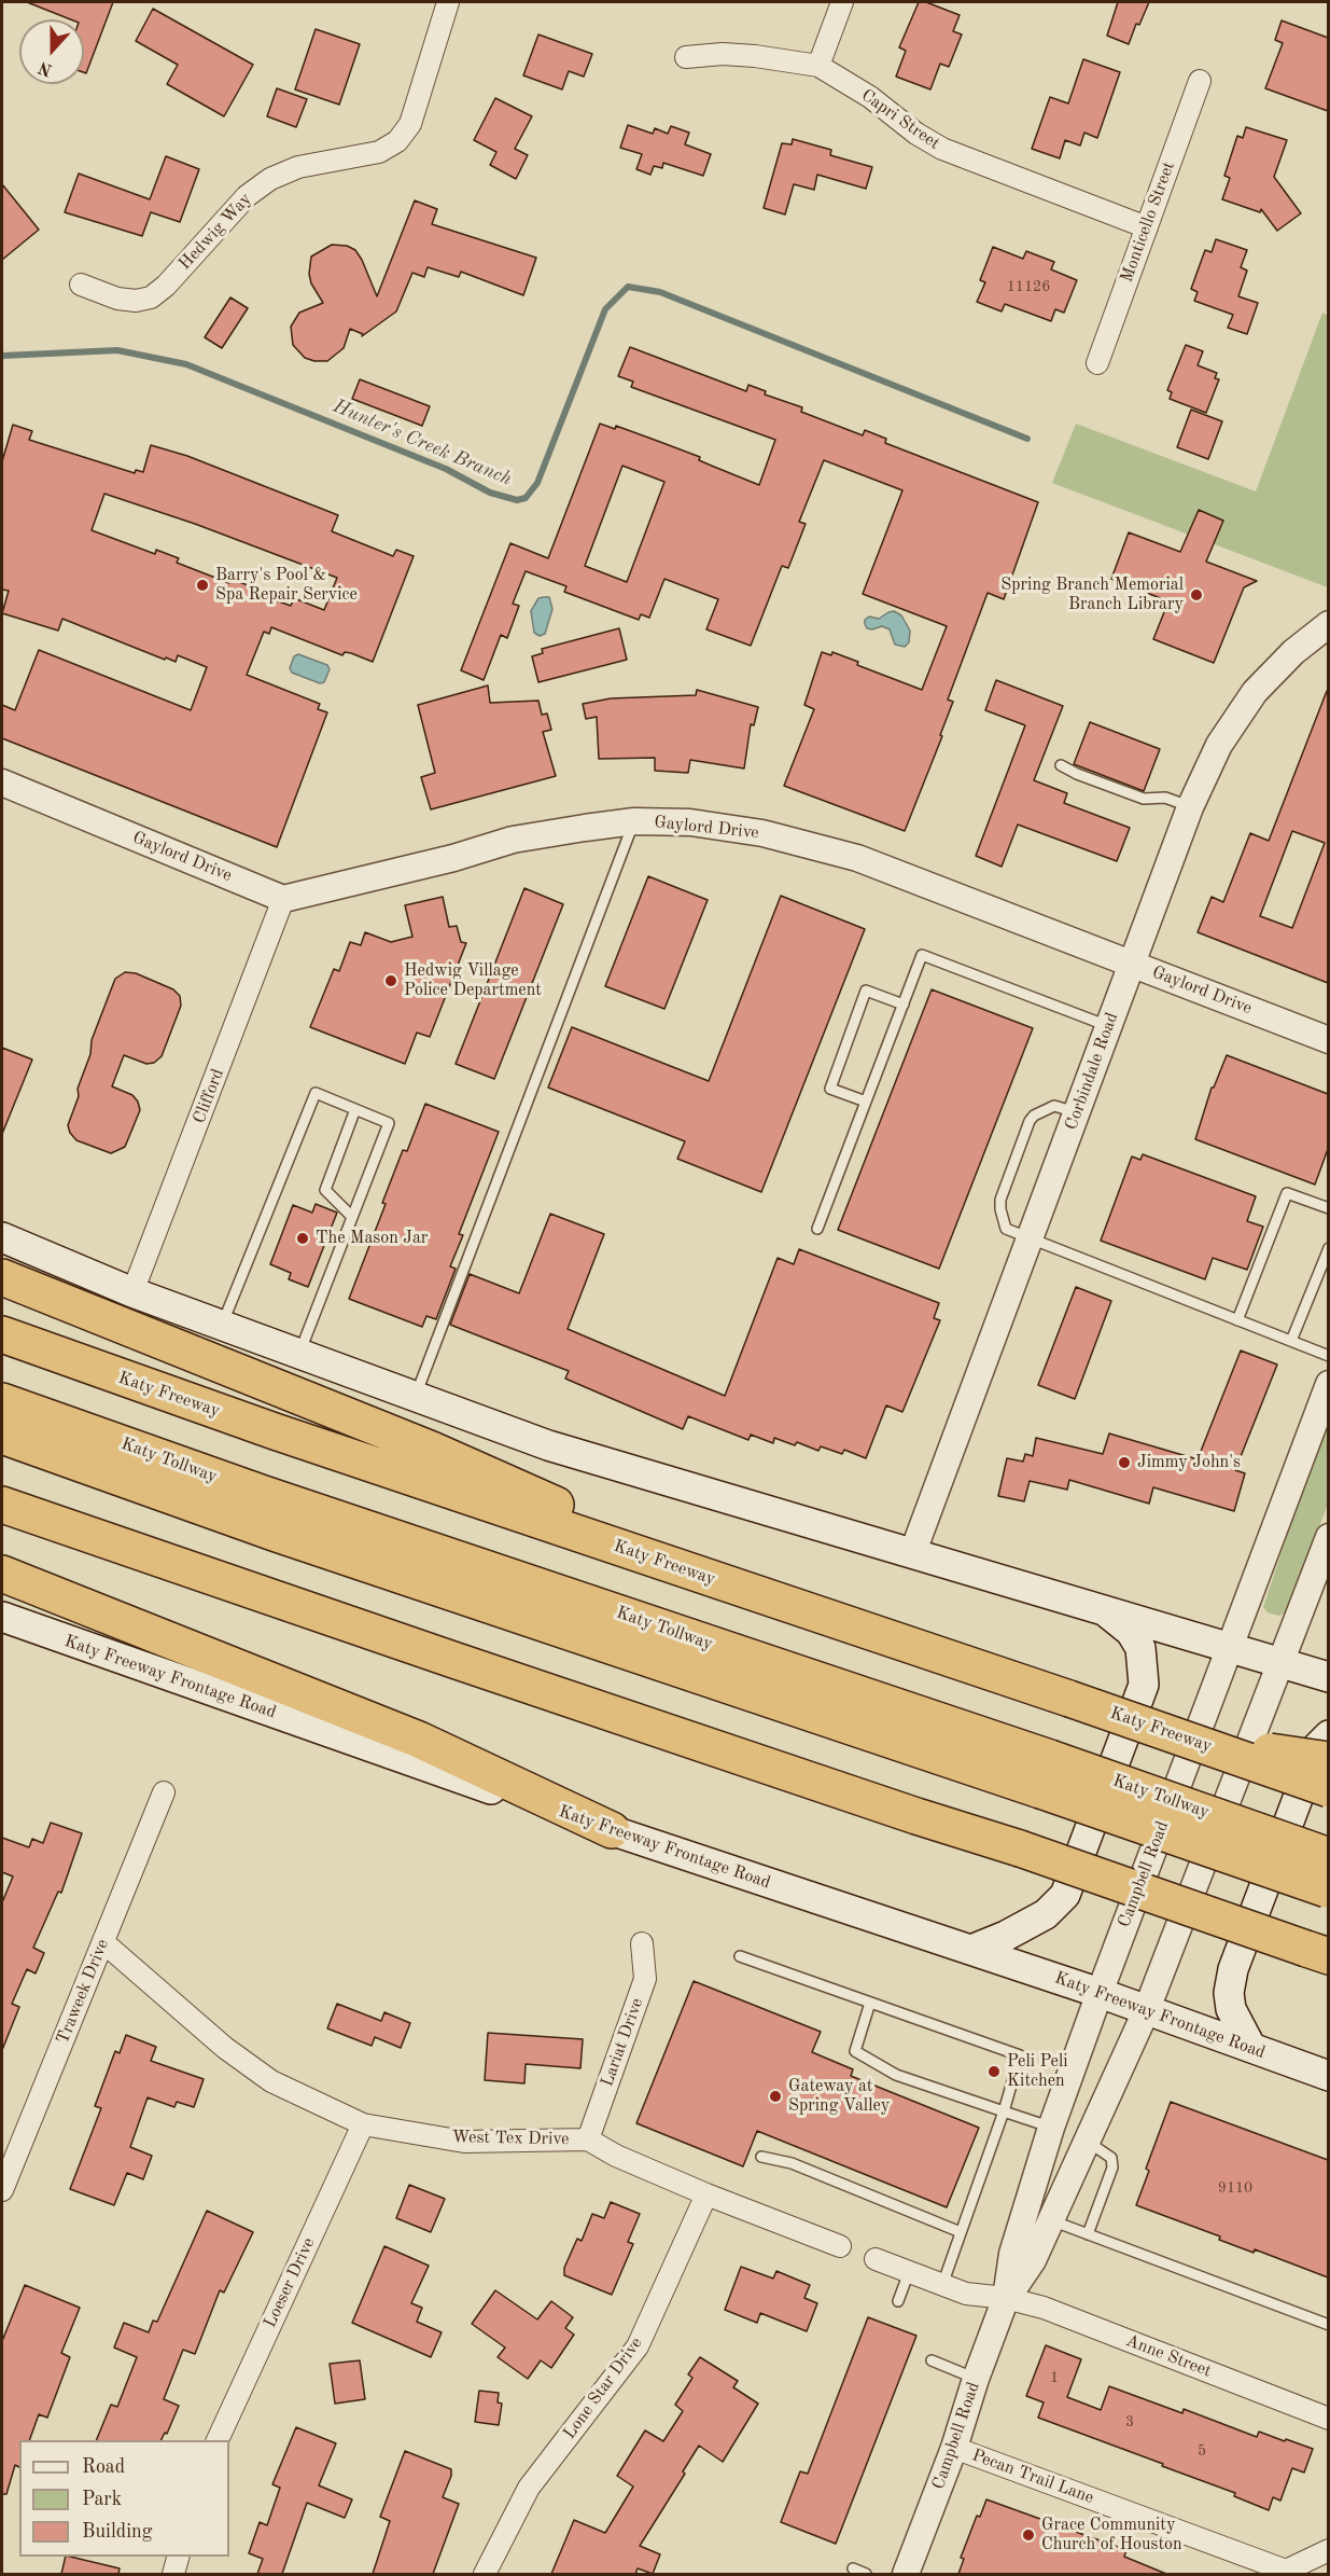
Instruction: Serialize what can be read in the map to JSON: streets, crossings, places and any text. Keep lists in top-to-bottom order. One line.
{"streets":{"highway":["Katy Freeway","Katy Tollway"],"main road":["Katy Freeway Frontage Road"],"street":["Capri Street","Monticello Street","Hedwig Way","Gaylord Drive","Corbindale Road","Clifford","Campbell Road","Traweek Drive","Lariat Drive","West Tex Drive","Loeser Drive","Anne Street","Lone Star Drive","Pecan Trail Lane"]},"crossings":[["Capri Street","Monticello Street"],["Gaylord Drive","Corbindale Road"],["Gaylord Drive","Clifford"],["Katy Freeway Frontage Road","Campbell Road"],["Campbell Road","Anne Street"],["Campbell Road","Pecan Trail Lane"],["Traweek Drive","West Tex Drive"],["Lariat Drive","West Tex Drive"],["West Tex Drive","Loeser Drive"],["West Tex Drive","Lone Star Drive"]],"water":["Hunter's Creek Branch"],"places":["Barry's Pool & Spa Repair Service","Spring Branch Memorial Branch Library","Hedwig Village Police Department","The Mason Jar","Jimmy John's","Peli Peli Kitchen","Gateway at Spring Valley","Grace Community Church of Houston"],"house_numbers":["11126","9110","1","3","5"],"legend":["Road","Park","Building"],"north":"bottom"}
